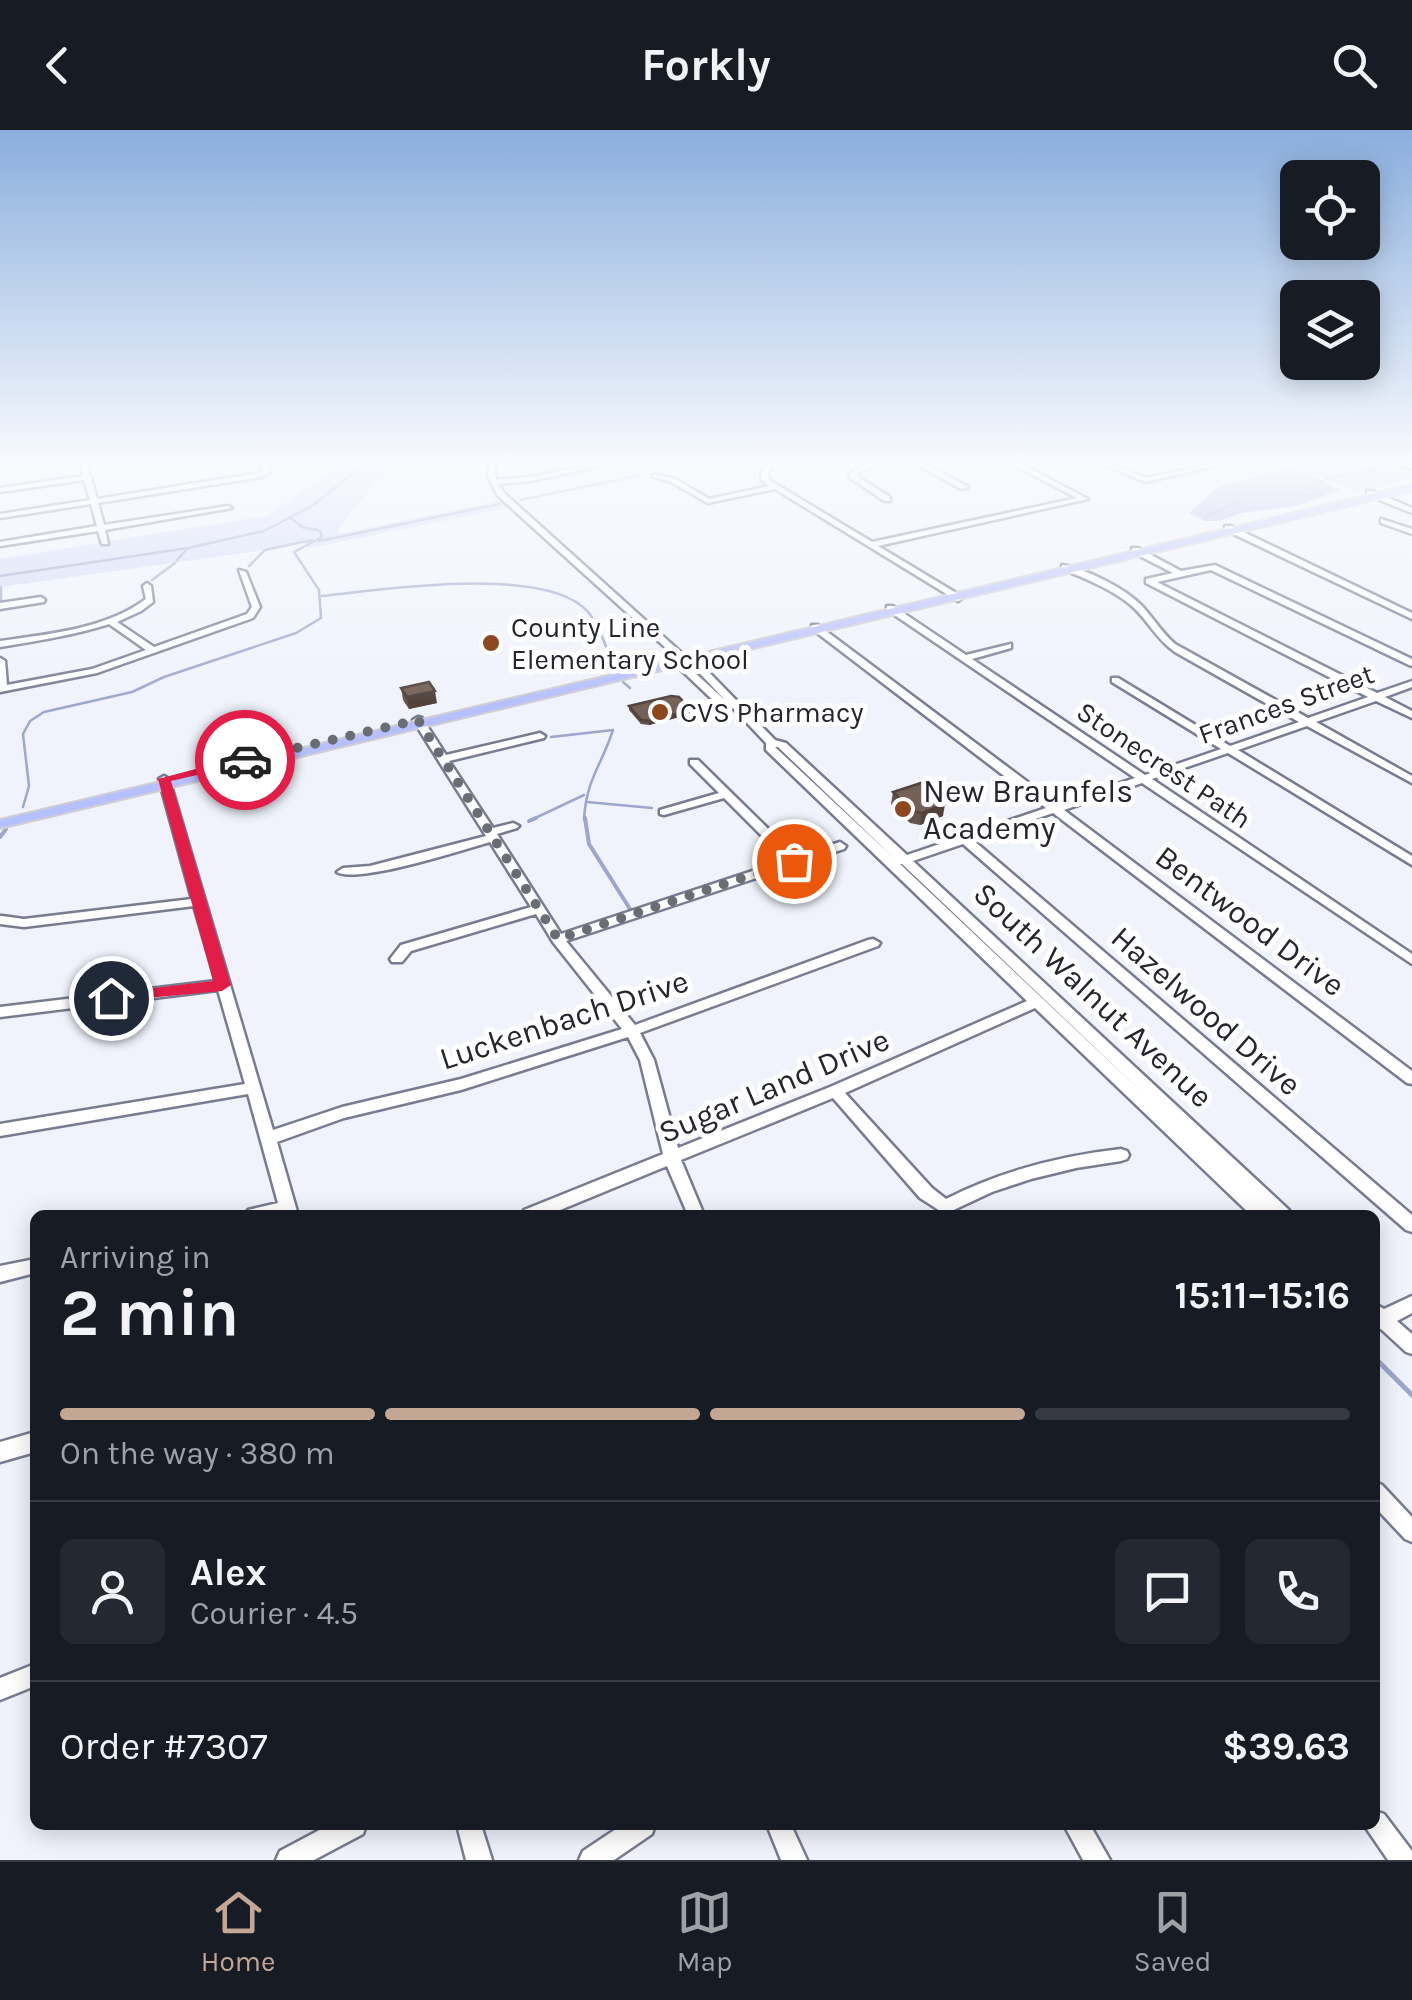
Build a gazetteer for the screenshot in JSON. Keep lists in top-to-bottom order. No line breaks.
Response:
{"streets":{"street":["Frances Street","Stonecrest Path","Bentwood Drive","South Walnut Avenue","Hazelwood Drive","Luckenbach Drive","Sugar Land Drive"]},"crossings":[["Frances Street","Stonecrest Path"],["Frances Street","Bentwood Drive"],["Frances Street","South Walnut Avenue"],["Frances Street","Hazelwood Drive"],["South Walnut Avenue","Sugar Land Drive"]],"places":["County Line Elementary School","CVS Pharmacy","New Braunfels Academy"],"page":{"header":"Forkly","heading":["2 min","Arriving in","15:11–15:16"],"panel":["Alex","Courier · 4.5","Order #7307","$39.63"],"bar":"On the way · 380 m","tabs":["Home","Map","Saved"]}}
